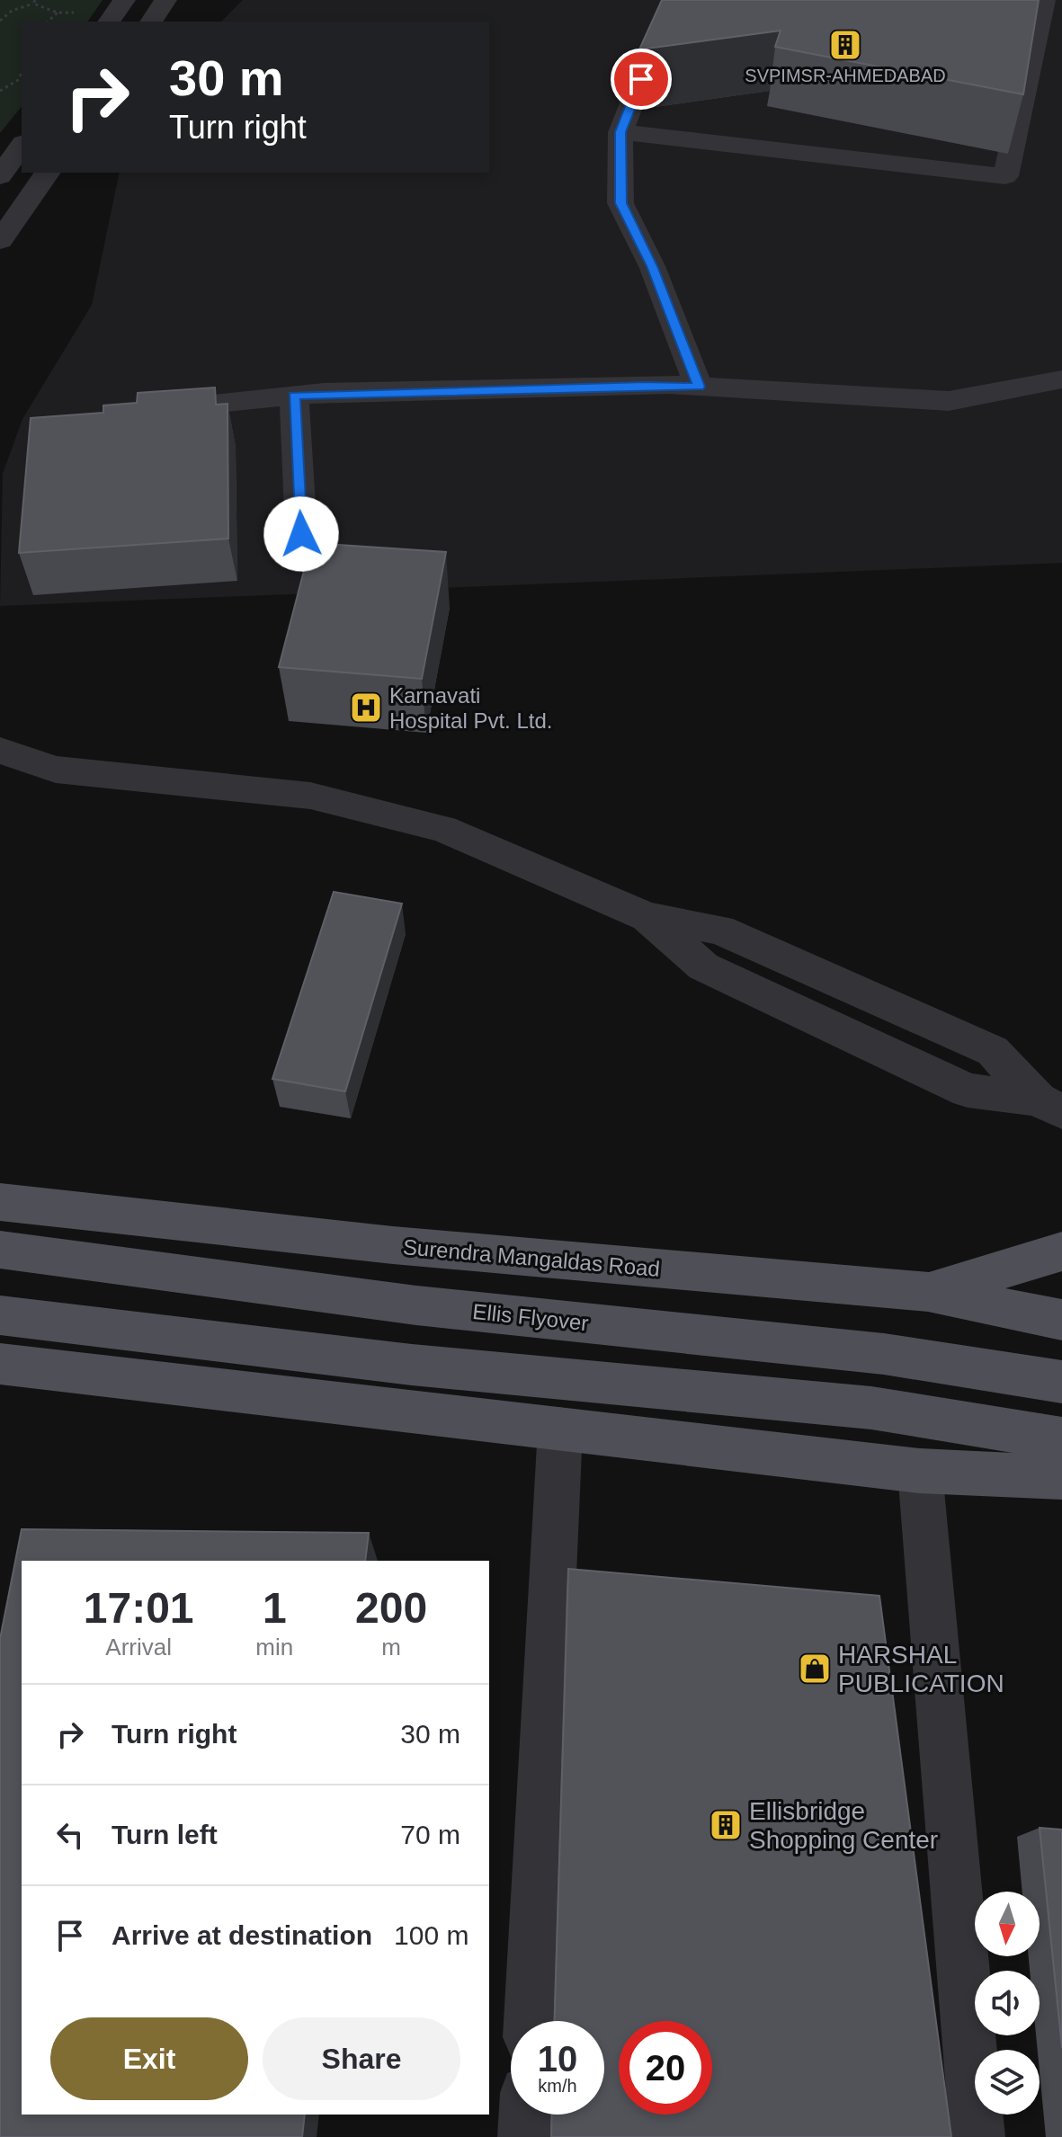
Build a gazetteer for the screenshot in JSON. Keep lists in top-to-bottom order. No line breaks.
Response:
{"streets":{"main road":["Surendra Mangaldas Road","Ellis Flyover"]},"places":{"building":["SVPIMSR-AHMEDABAD","Ellisbridge Shopping Center"],"hospital":["Karnavati Hospital Pvt. Ltd."],"shop":["HARSHAL PUBLICATION"]},"north":"bottom","page":{"turn":["30 m","Turn right"],"eta":["17:01","Arrival","1","min","200","m"],"list":[{"name":"Turn right","value":"30 m"},{"name":"Turn left","value":"70 m"},{"name":"Arrive at destination","value":"100 m"}],"buttons":["Exit","Share"],"speed":"10 km/h","limit":"20"}}
